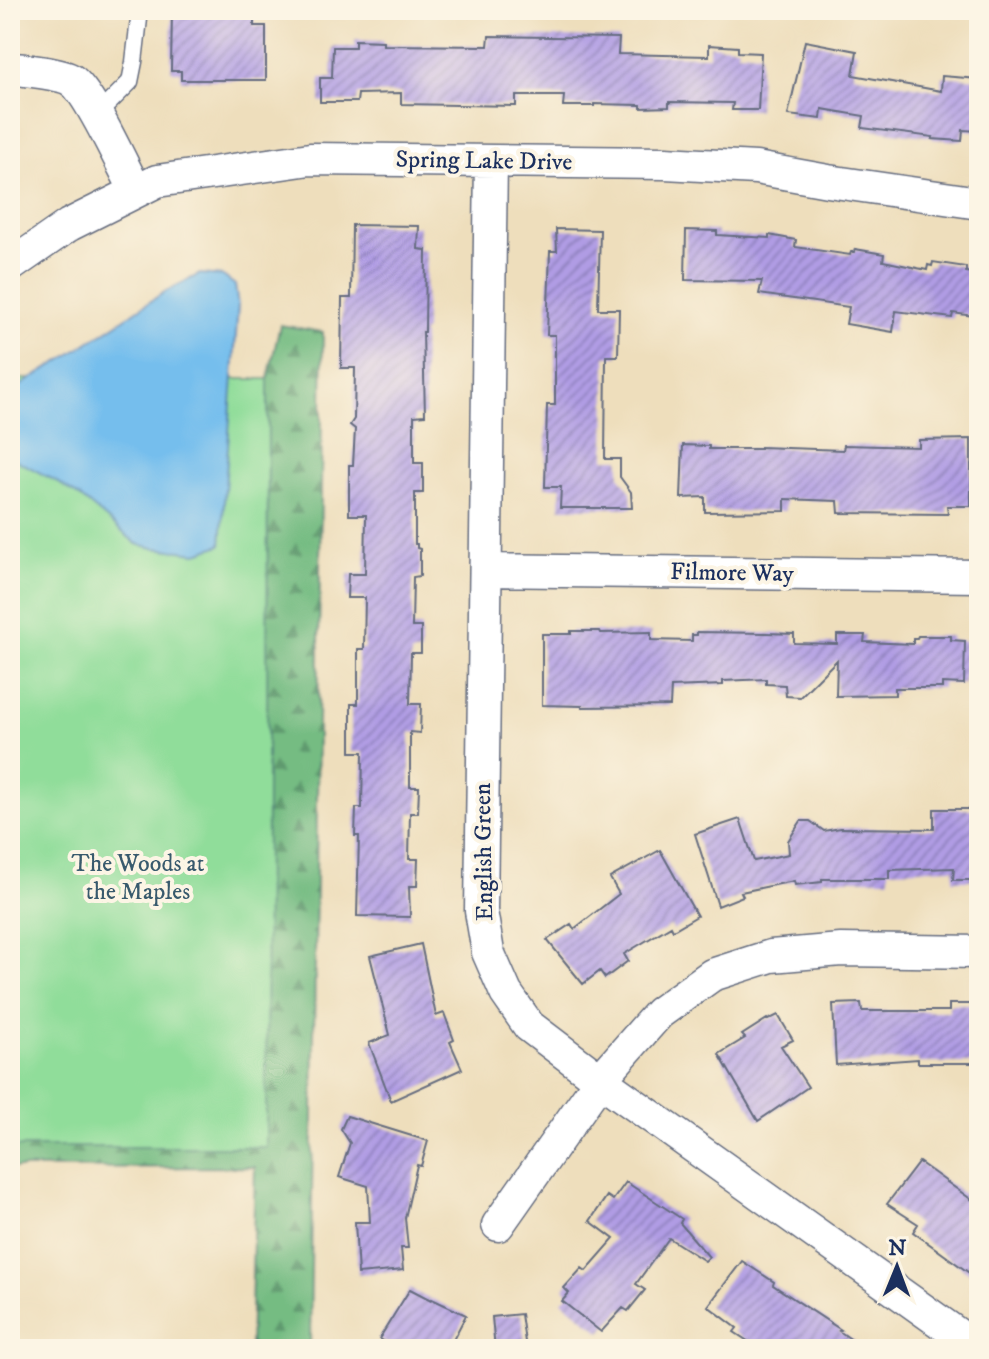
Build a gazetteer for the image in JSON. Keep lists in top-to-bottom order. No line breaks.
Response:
{"streets":{"street":["Spring Lake Drive","Filmore Way","English Green"]},"crossings":[["Spring Lake Drive","English Green"],["Filmore Way","English Green"]],"parks":["The Woods at the Maples"],"north":"top"}
